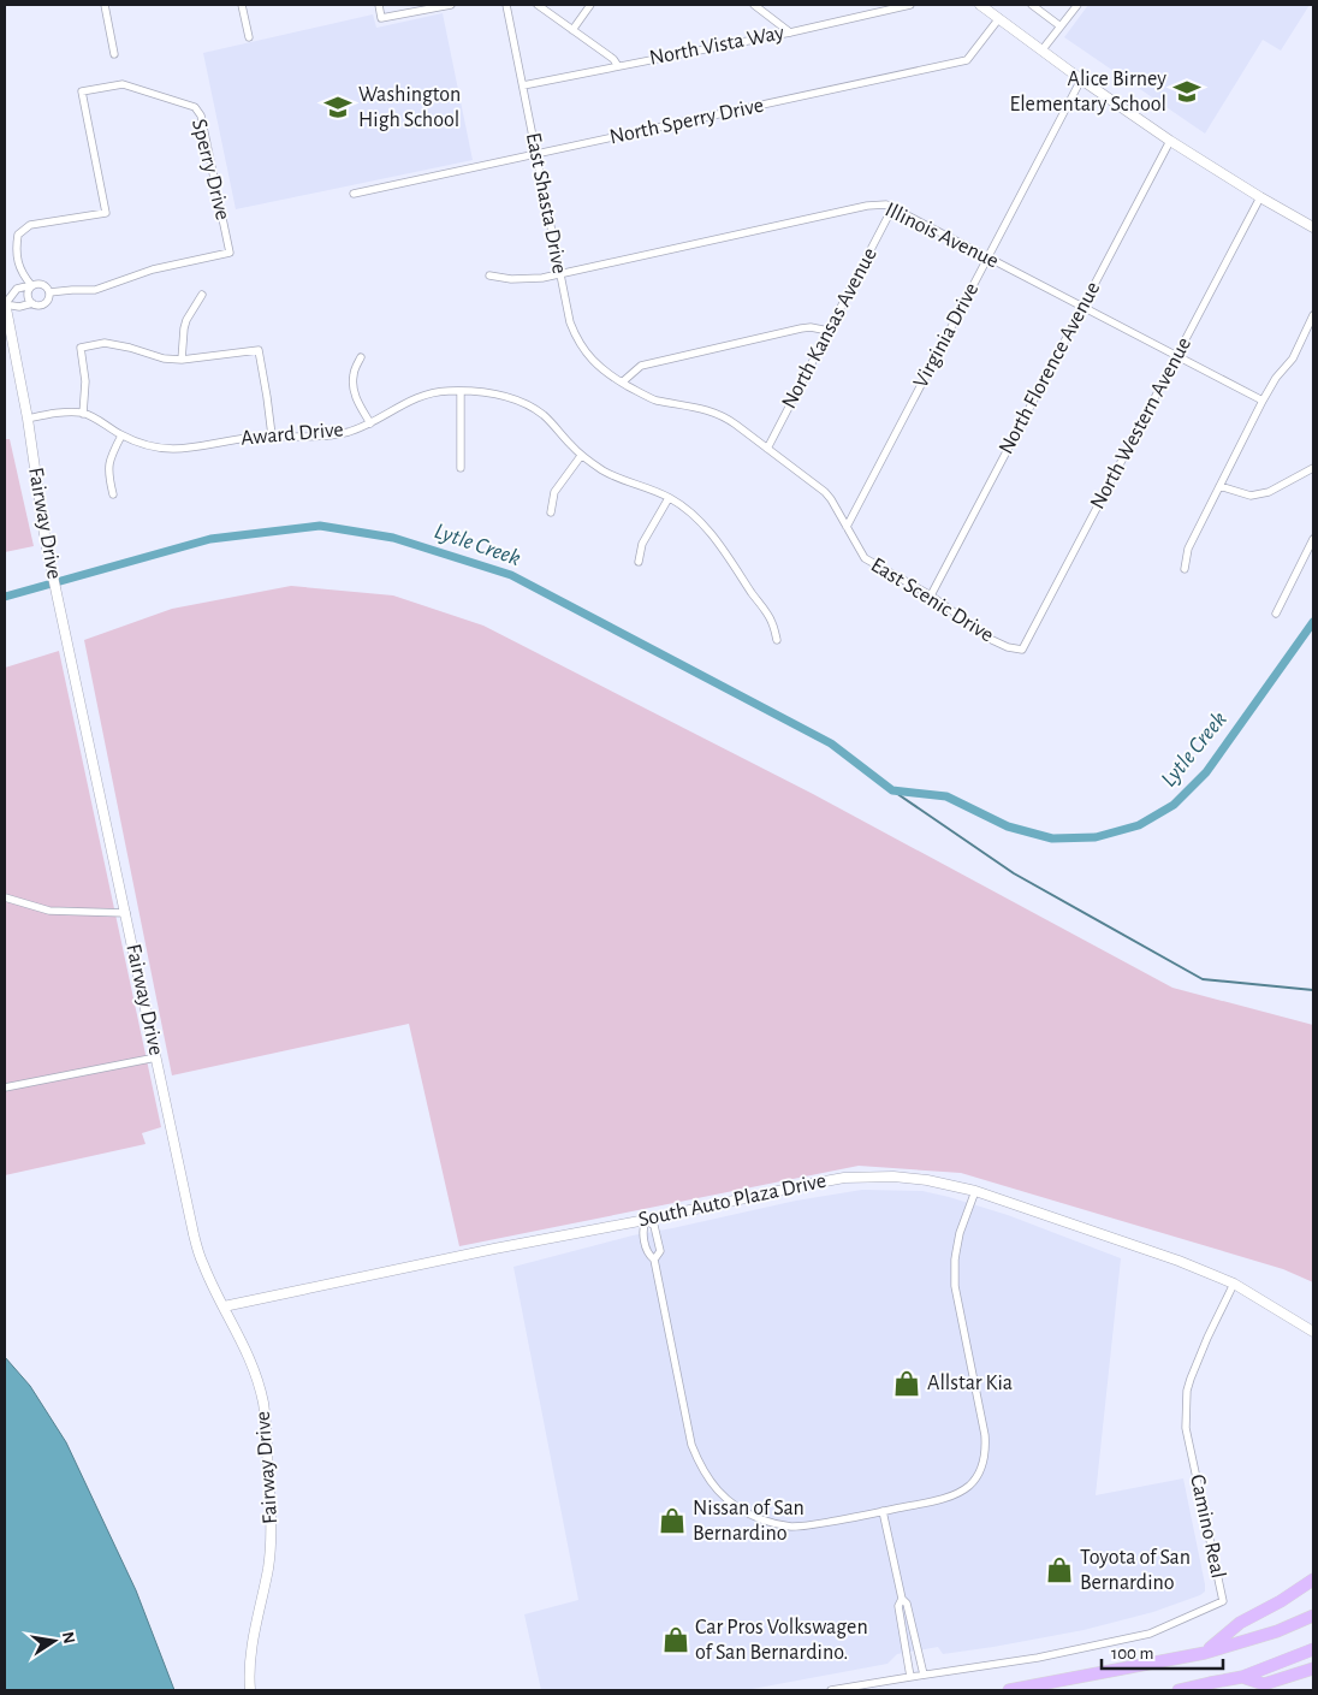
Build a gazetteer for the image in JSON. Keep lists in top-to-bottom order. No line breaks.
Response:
{"streets":{"street":["North Vista Way","North Sperry Drive","Sperry Drive","East Shasta Drive","Illinois Avenue","North Kansas Avenue","Virginia Drive","North Florence Avenue","North Western Avenue","Award Drive","Fairway Drive","East Scenic Drive","South Auto Plaza Drive","Camino Real"]},"crossings":[["North Vista Way","East Shasta Drive"],["North Sperry Drive","East Shasta Drive"],["East Shasta Drive","Illinois Avenue"],["East Shasta Drive","East Scenic Drive"],["Illinois Avenue","North Kansas Avenue"],["Illinois Avenue","Virginia Drive"],["Illinois Avenue","North Florence Avenue"],["Illinois Avenue","North Western Avenue"],["North Kansas Avenue","East Scenic Drive"],["Virginia Drive","East Scenic Drive"],["North Florence Avenue","East Scenic Drive"],["North Western Avenue","East Scenic Drive"],["Award Drive","Fairway Drive"],["Fairway Drive","South Auto Plaza Drive"],["South Auto Plaza Drive","Camino Real"]],"water":["Lytle Creek"],"places":{"school or university":["Alice Birney Elementary School","Washington High School"],"shop":["Allstar Kia","Nissan of San Bernardino","Toyota of San Bernardino","Car Pros Volkswagen of San Bernardino."]},"scale_bar":"100 m","north":"right"}
